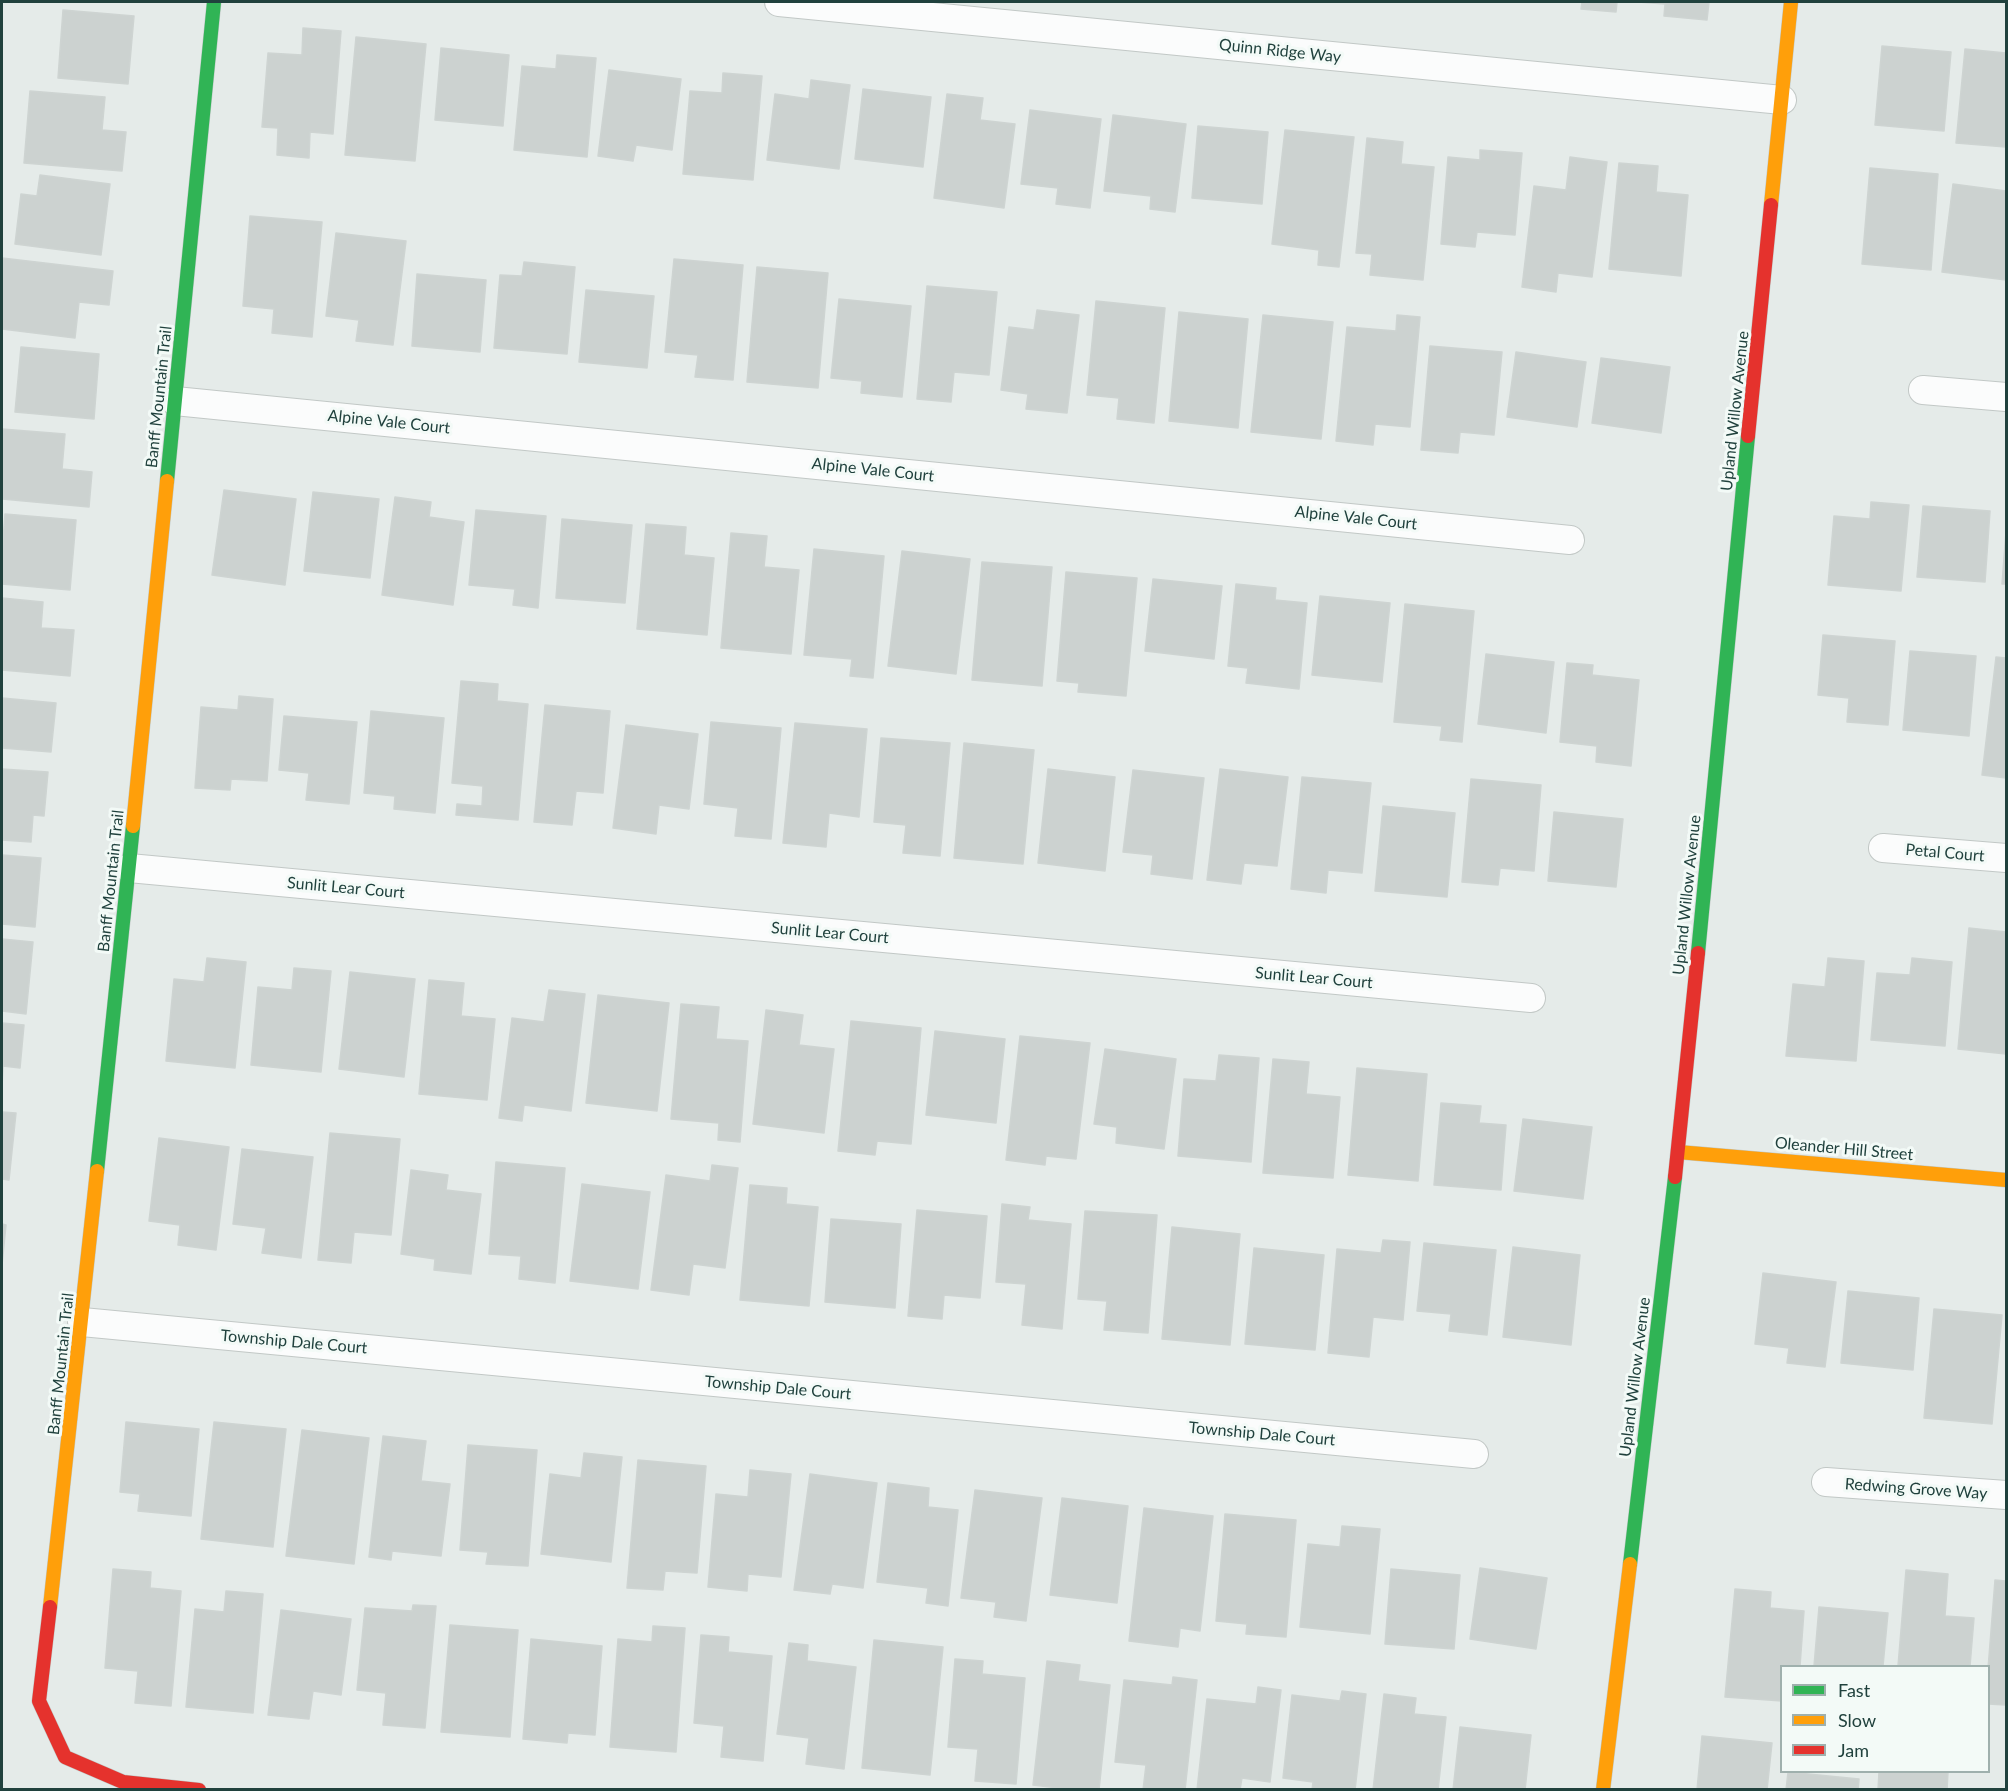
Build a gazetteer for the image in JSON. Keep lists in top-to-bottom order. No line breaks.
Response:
{"streets":{"street":["Quinn Ridge Way","Banff Mountain Trail","Upland Willow Avenue","Alpine Vale Court","Petal Court","Sunlit Lear Court","Oleander Hill Street","Township Dale Court","Redwing Grove Way"]},"crossings":[["Quinn Ridge Way","Upland Willow Avenue"],["Banff Mountain Trail","Alpine Vale Court"],["Banff Mountain Trail","Sunlit Lear Court"],["Banff Mountain Trail","Township Dale Court"],["Upland Willow Avenue","Oleander Hill Street"]],"legend":["Fast","Slow","Jam"]}
